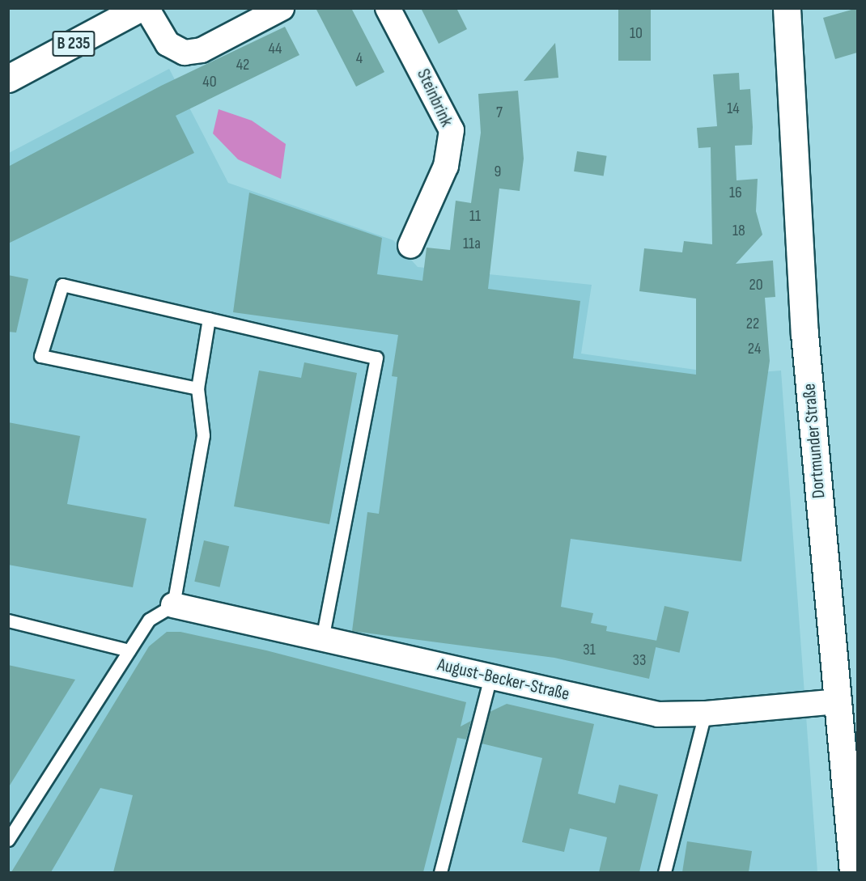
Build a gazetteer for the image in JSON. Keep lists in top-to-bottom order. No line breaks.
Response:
{"streets":{"main road":["B 235","Dortmunder Straße"],"street":["Steinbrink","August-Becker-Straße"]},"crossings":[["Dortmunder Straße","August-Becker-Straße"]],"house_numbers":["10","44","4","42","40","14","7","9","16","11","18","11a","20","22","24","31","33"]}
